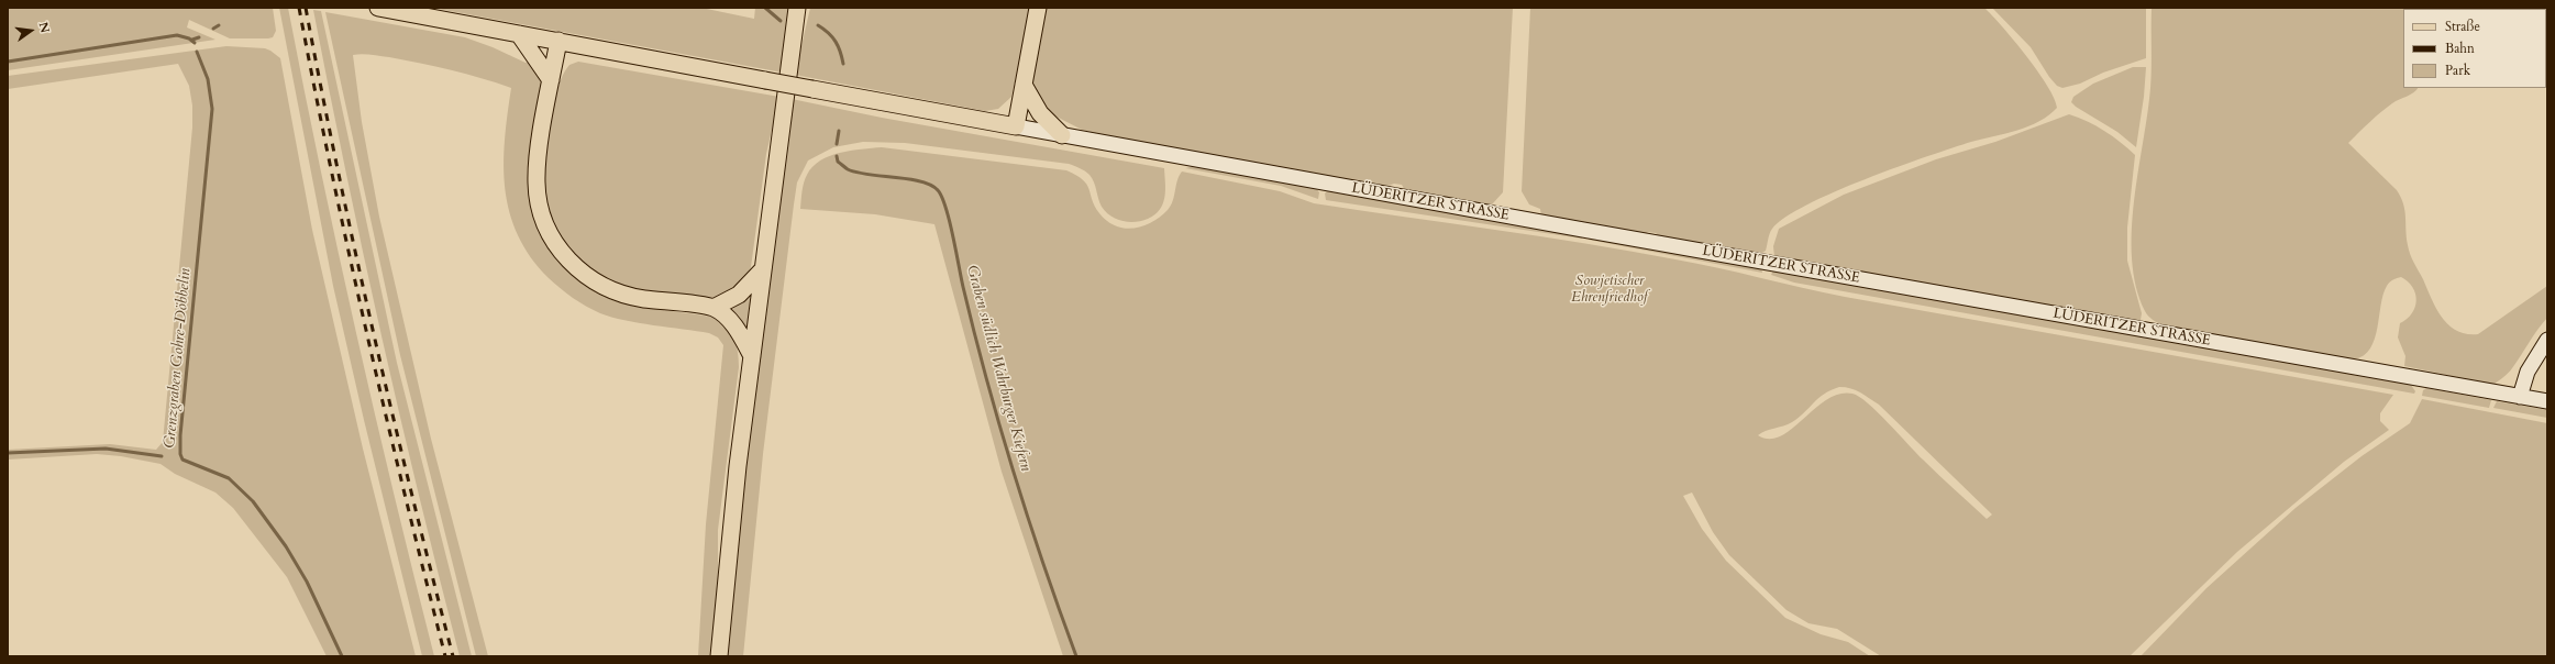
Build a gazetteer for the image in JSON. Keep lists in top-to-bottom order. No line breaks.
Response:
{"streets":{"main road":["LÜDERITZER STRASSE"]},"water":["Grenzgraben Gohre-Döbbelin","Graben südlich Wahrburger Kiefern"],"parks":["Sowjetischer Ehrenfriedhof"],"legend":["Straße","Bahn","Park"],"north":"right"}
